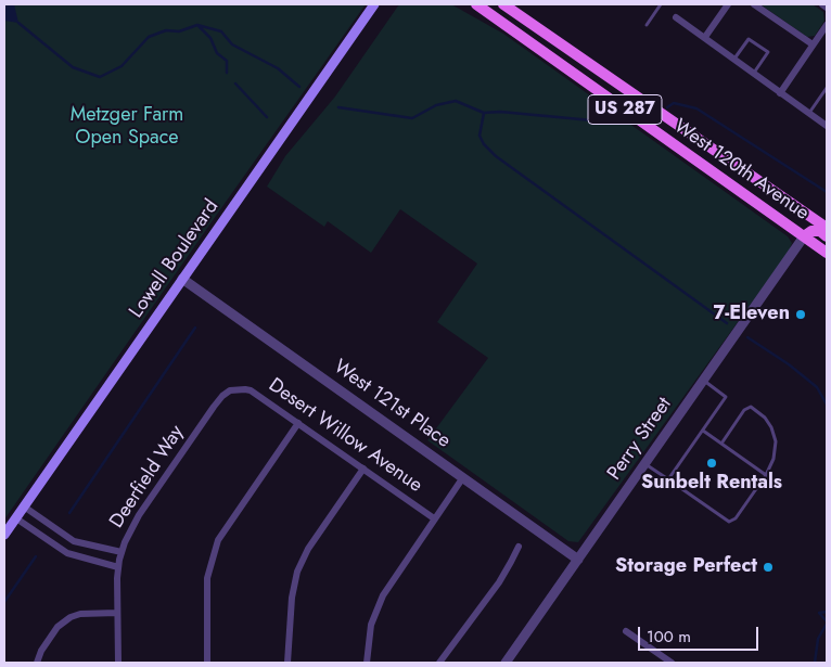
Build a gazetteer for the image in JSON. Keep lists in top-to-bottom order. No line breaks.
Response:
{"streets":{"main road":["US 287","West 120th Avenue","Lowell Boulevard"],"street":["West 121st Place","Desert Willow Avenue","Perry Street","Deerfield Way"]},"crossings":[["West 120th Avenue","Perry Street"],["Lowell Boulevard","West 121st Place"],["West 121st Place","Perry Street"],["Desert Willow Avenue","Deerfield Way"]],"parks":["Metzger Farm Open Space"],"places":["7-Eleven","Sunbelt Rentals","Storage Perfect"],"scale_bar":"100 m"}
